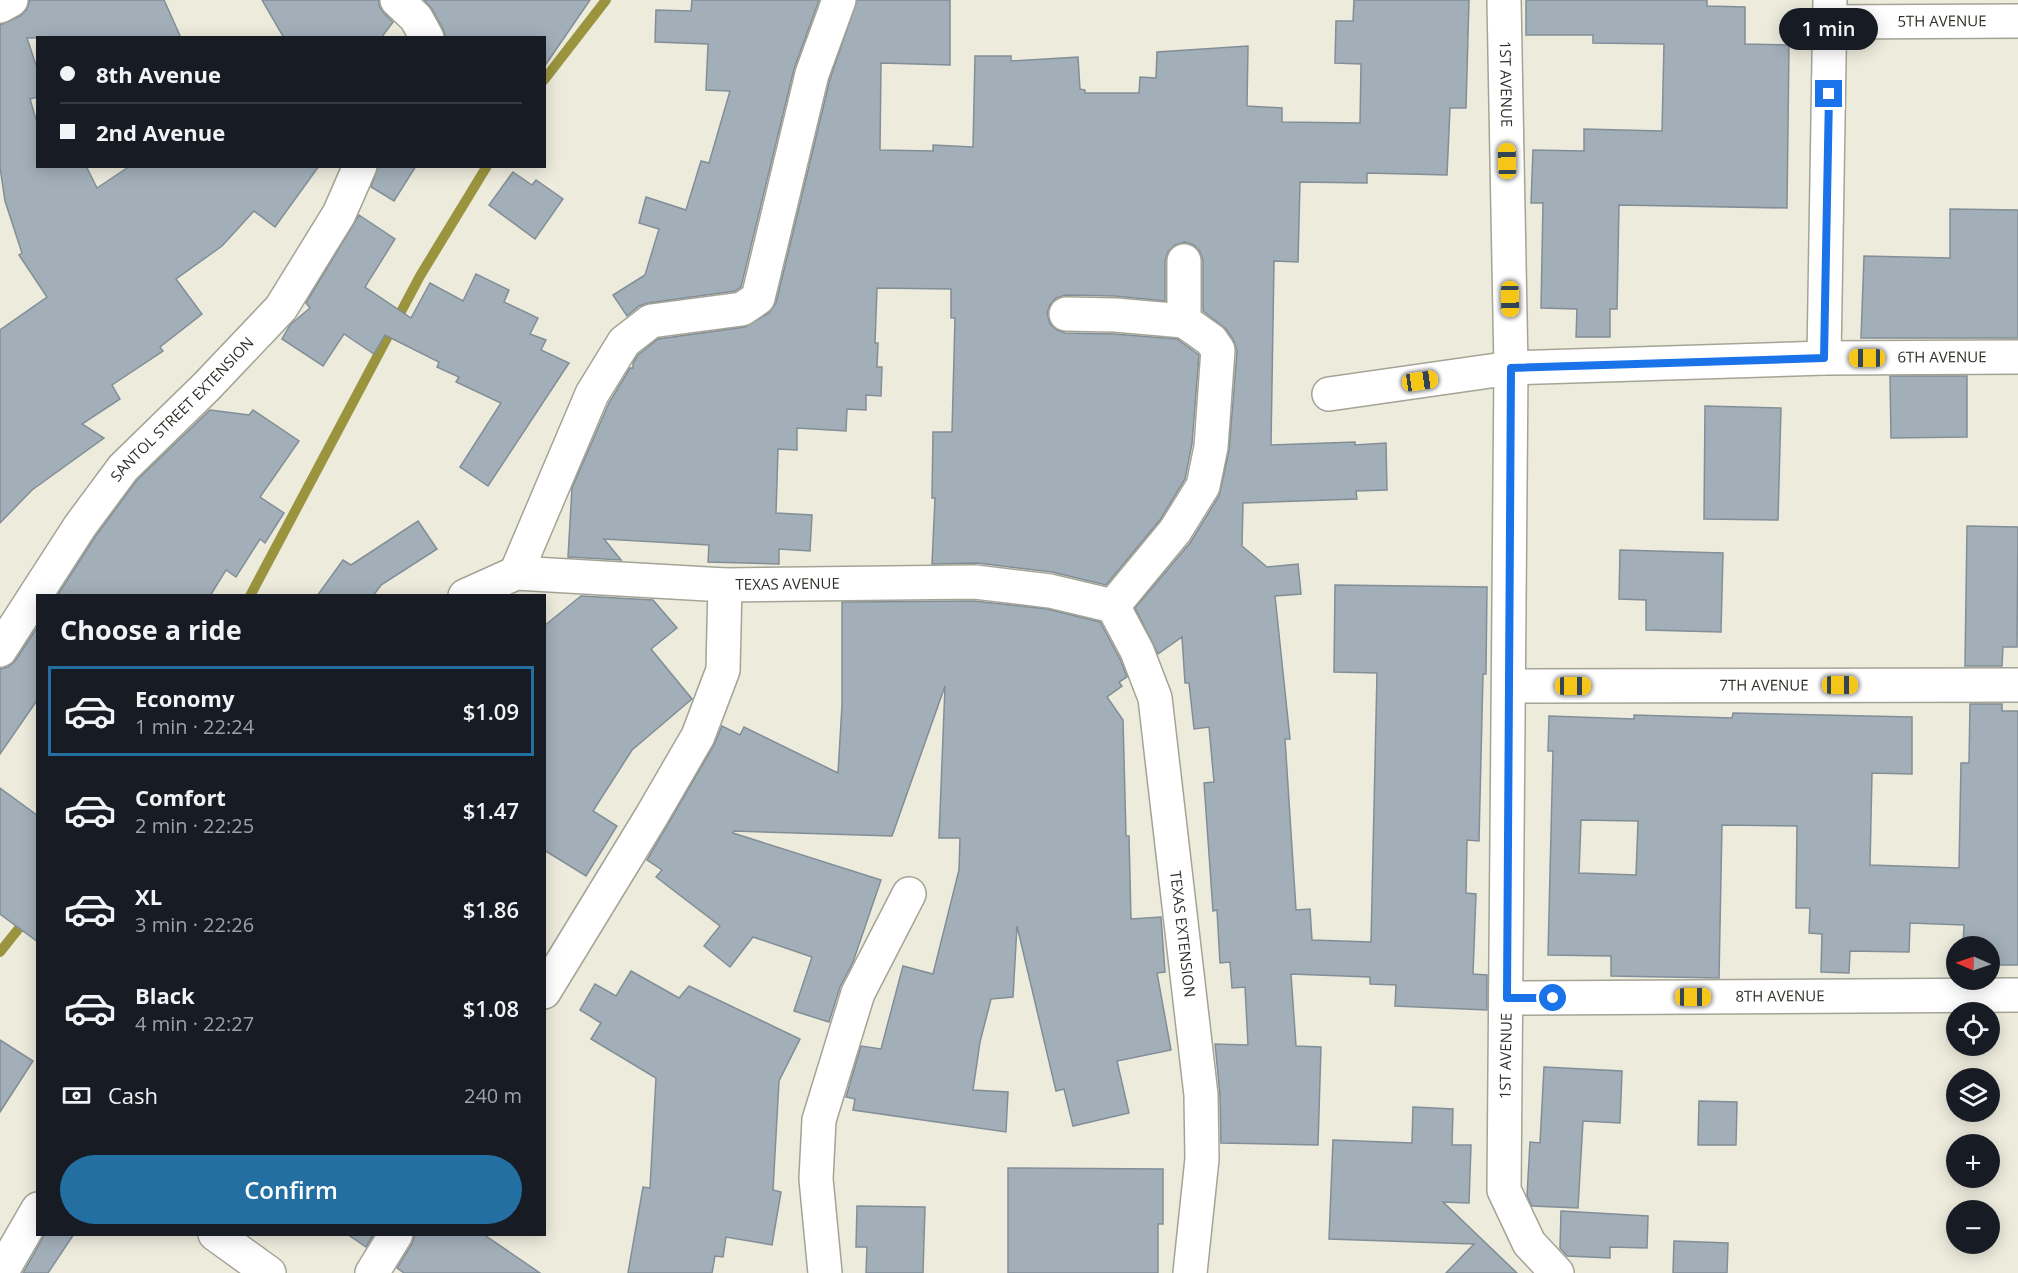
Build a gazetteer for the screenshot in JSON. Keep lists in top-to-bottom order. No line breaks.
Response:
{"streets":{"street":["5TH AVENUE","1ST AVENUE","6TH AVENUE","SANTOL STREET EXTENSION","TEXAS AVENUE","7TH AVENUE","TEXAS EXTENSION","8TH AVENUE"]},"crossings":[["1ST AVENUE","6TH AVENUE"],["1ST AVENUE","7TH AVENUE"],["1ST AVENUE","8TH AVENUE"],["TEXAS AVENUE","TEXAS EXTENSION"]],"north":"left","page":{"bubble":"1 min","banner":["8th Avenue","2nd Avenue"],"heading":"Choose a ride","list":[{"name":"Economy","note":"1 min · 22:24","value":"$1.09"},{"name":"Comfort","note":"2 min · 22:25","value":"$1.47"},{"name":"XL","note":"3 min · 22:26","value":"$1.86"},{"name":"Black","note":"4 min · 22:27","value":"$1.08"}],"map_buttons":["+","−"],"pay":["Cash","240 m"],"buttons":"Confirm"}}
